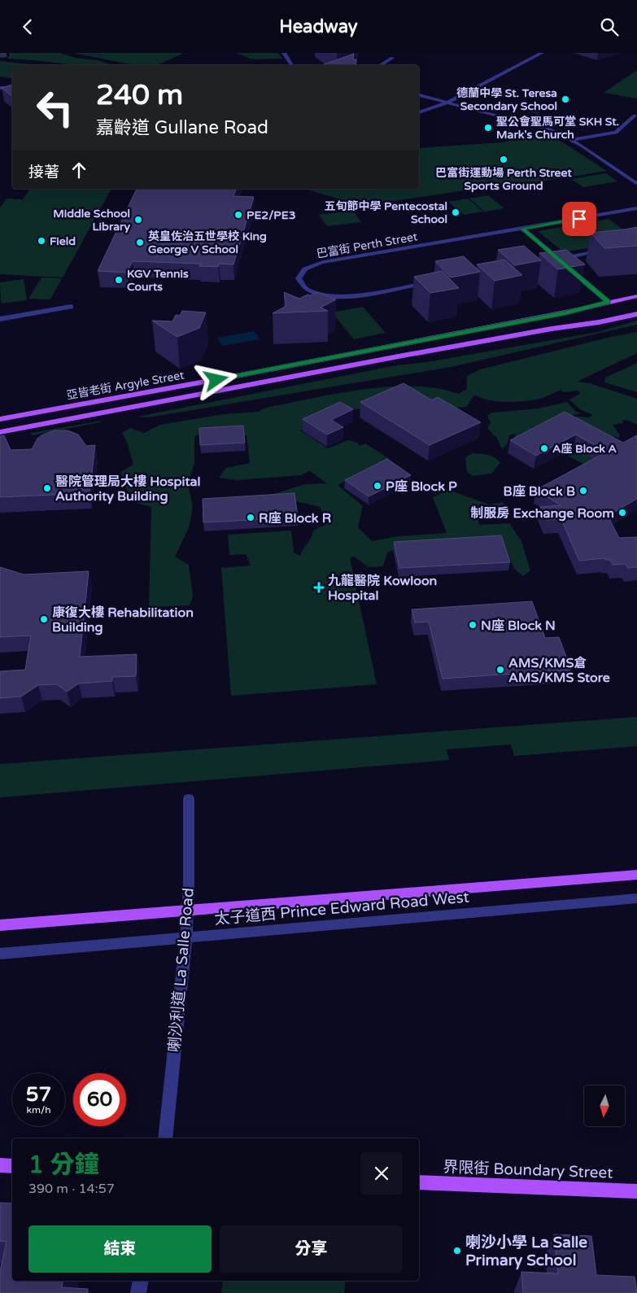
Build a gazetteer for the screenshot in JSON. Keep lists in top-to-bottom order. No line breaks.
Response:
{"streets":{"main road":["亞皆老街 Argyle Street","太子道西 Prince Edward Road West","界限街 Boundary Street"],"street":["巴富街 Perth Street","喇沙利道 La Salle Road"]},"crossings":[["太子道西 Prince Edward Road West","喇沙利道 La Salle Road"]],"places":{"other":["德蘭中學 St. Teresa Secondary School","聖公會聖馬可堂 SKH St. Mark's Church","巴富街運動場 Perth Street Sports Ground","五旬節中學 Pentecostal School","PE2/PE3","Middle School Library","Field","英皇佐治五世學校 King George V School","KGV Tennis Courts","A座 Block A","P座 Block P","醫院管理局大樓 Hospital Authority Building","B座 Block B","制服房 Exchange Room","R座 Block R","康復大樓 Rehabilitation Building","N座 Block N","AMS/KMS倉 AMS/KMS Store","喇沙小學 La Salle Primary School"],"health":["九龍醫院 Kowloon Hospital"]},"north":"bottom","page":{"header":"Headway","turn":["240 m","嘉齡道 Gullane Road"],"then":"接著","speed":"57 km/h","limit":"60","heading":["1 分鐘","390 m · 14:57"],"buttons":["結束","分享"]}}
